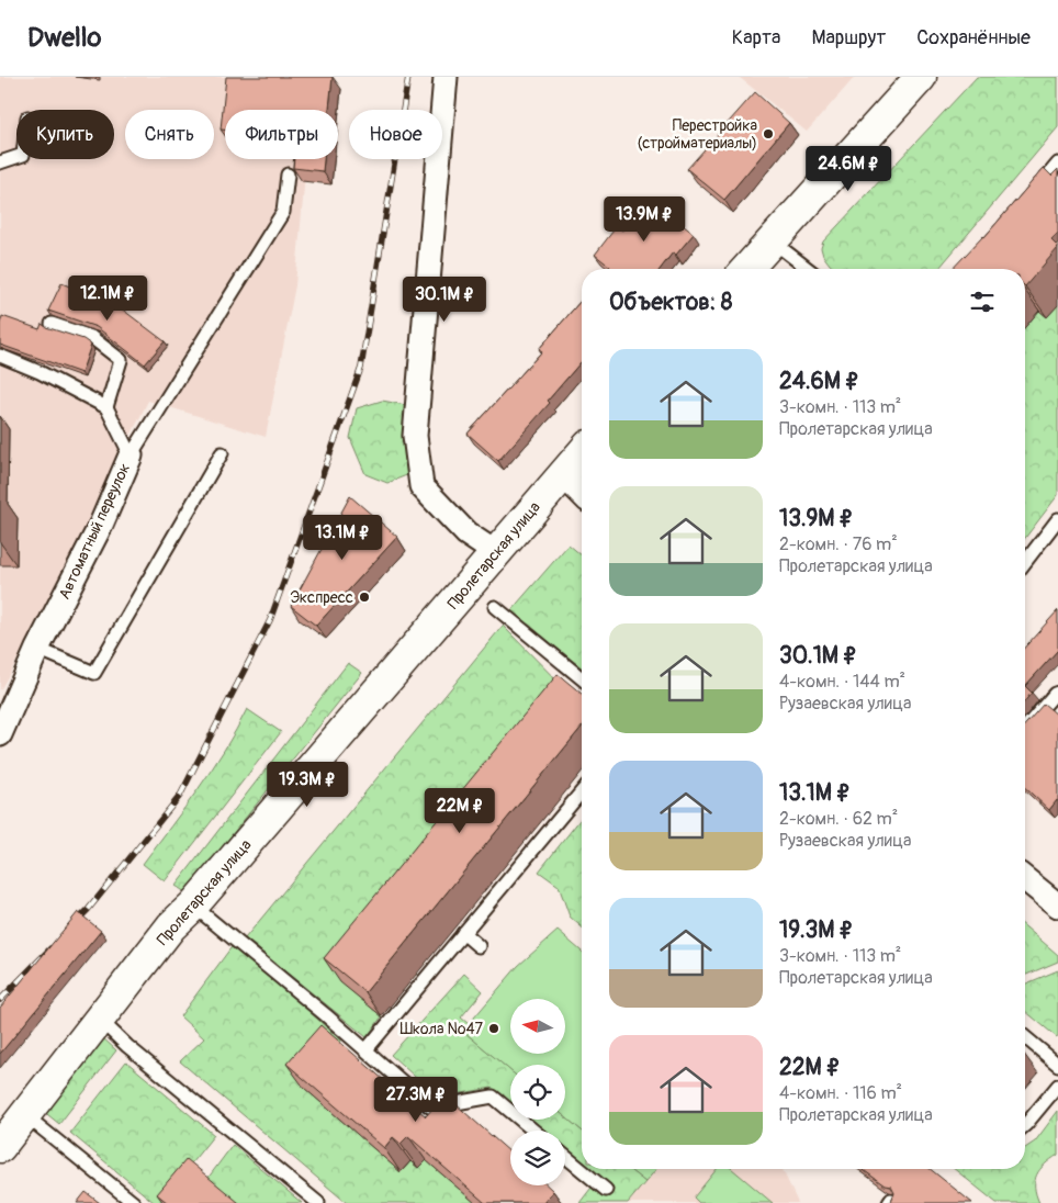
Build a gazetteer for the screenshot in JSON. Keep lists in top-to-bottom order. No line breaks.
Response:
{"streets":{"main road":["Пролетарская улица"],"street":["Автоматный переулок"]},"places":["Перестройка (стройматериалы)","Экспресс","Школа №47"],"north":"left","page":{"header":"Dwello","nav":["Карта","Маршрут","Сохранённые"],"chip":["Купить","Снять","Фильтры","Новое"],"price":["24.6M ₽","13.9M ₽","12.1M ₽","30.1M ₽","13.1M ₽","19.3M ₽","22M ₽","27.3M ₽"],"heading":"Объектов: 8","list":[{"name":"24.6M ₽","note":"3-комн. · 113 m² · Пролетарская улица"},{"name":"13.9M ₽","note":"2-комн. · 76 m² · Пролетарская улица"},{"name":"30.1M ₽","note":"4-комн. · 144 m² · Рузаевская улица"},{"name":"13.1M ₽","note":"2-комн. · 62 m² · Рузаевская улица"},{"name":"19.3M ₽","note":"3-комн. · 113 m² · Пролетарская улица"},{"name":"22M ₽","note":"4-комн. · 116 m² · Пролетарская улица"}]}}
